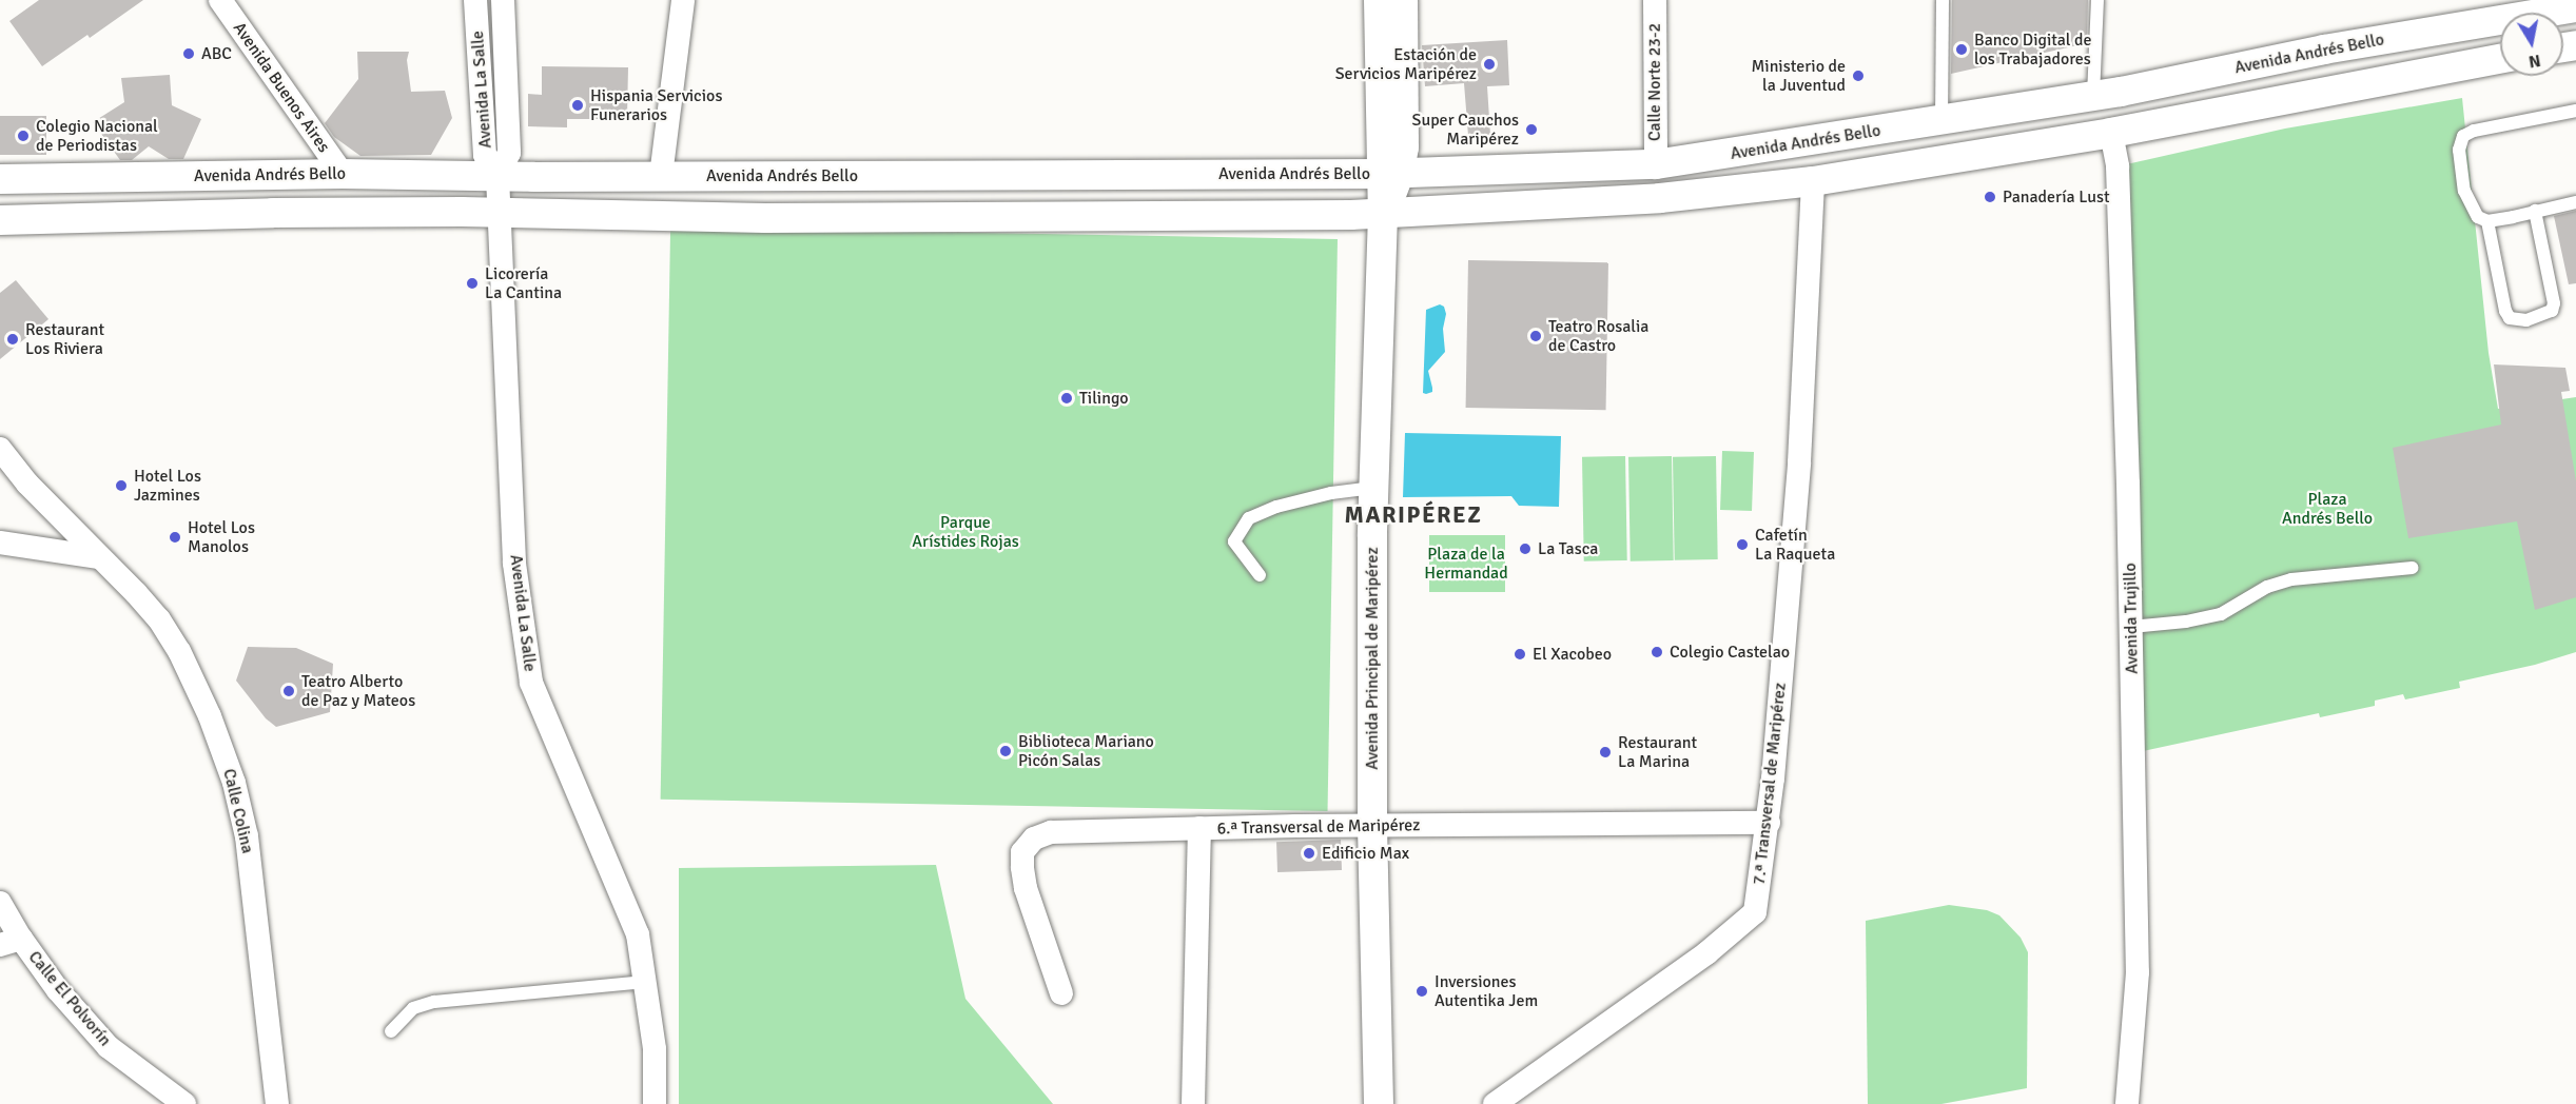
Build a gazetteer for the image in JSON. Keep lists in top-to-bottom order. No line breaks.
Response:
{"streets":{"street":["Avenida Andrés Bello","Calle Norte 23-2","Avenida Buenos Aires","Avenida La Salle","Avenida Trujillo","Avenida Principal de Maripérez","7.ª Transversal de Maripérez","Calle Colina","6.ª Transversal de Maripérez","Calle El Polvorín"]},"crossings":[["Avenida Andrés Bello","Calle Norte 23-2"],["Avenida Andrés Bello","Avenida Buenos Aires"],["Avenida Andrés Bello","Avenida La Salle"],["Avenida Andrés Bello","Avenida Trujillo"],["Avenida Andrés Bello","Avenida Principal de Maripérez"],["Avenida Andrés Bello","7.ª Transversal de Maripérez"],["Avenida Principal de Maripérez","6.ª Transversal de Maripérez"],["7.ª Transversal de Maripérez","6.ª Transversal de Maripérez"]],"districts":["MARIPÉREZ"],"parks":["Plaza Andrés Bello","Parque Arístides Rojas","Plaza de la Hermandad"],"places":["Banco Digital de los Trabajadores","ABC","Estación de Servicios Maripérez","Ministerio de la Juventud","Hispania Servicios Funerarios","Super Cauchos Maripérez","Colegio Nacional de Periodistas","Panadería Lust","Licorería La Cantina","Teatro Rosalia de Castro","Restaurant Los Riviera","Tilingo","Hotel Los Jazmines","Hotel Los Manolos","Cafetín La Raqueta","La Tasca","Colegio Castelao","El Xacobeo","Teatro Alberto de Paz y Mateos","Biblioteca Mariano Picón Salas","Restaurant La Marina","Edificio Max","Inversiones Autentika Jem"],"north":"bottom"}
